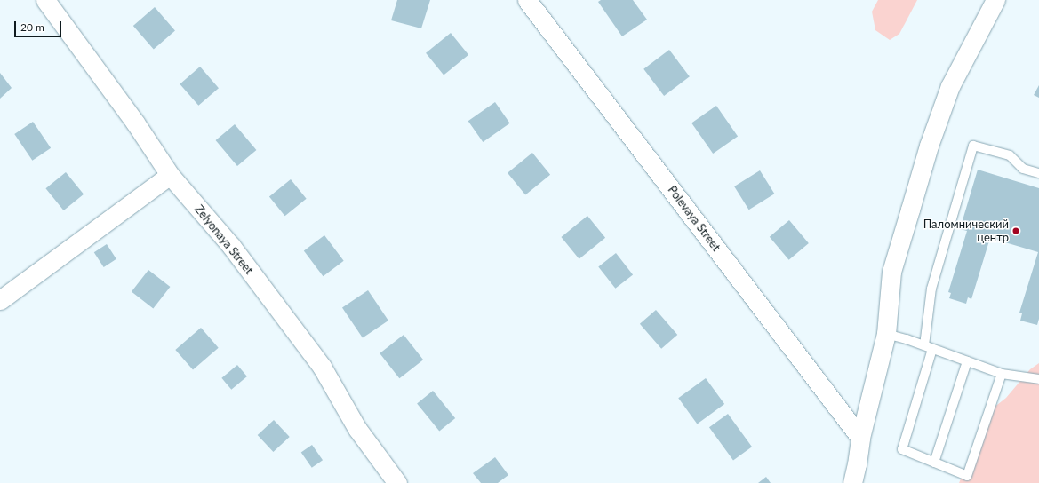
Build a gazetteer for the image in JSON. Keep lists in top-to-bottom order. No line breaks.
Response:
{"streets":{"street":["Polevaya Street","Zelyonaya Street"]},"places":["Паломнический центр"],"scale_bar":"20 m"}
